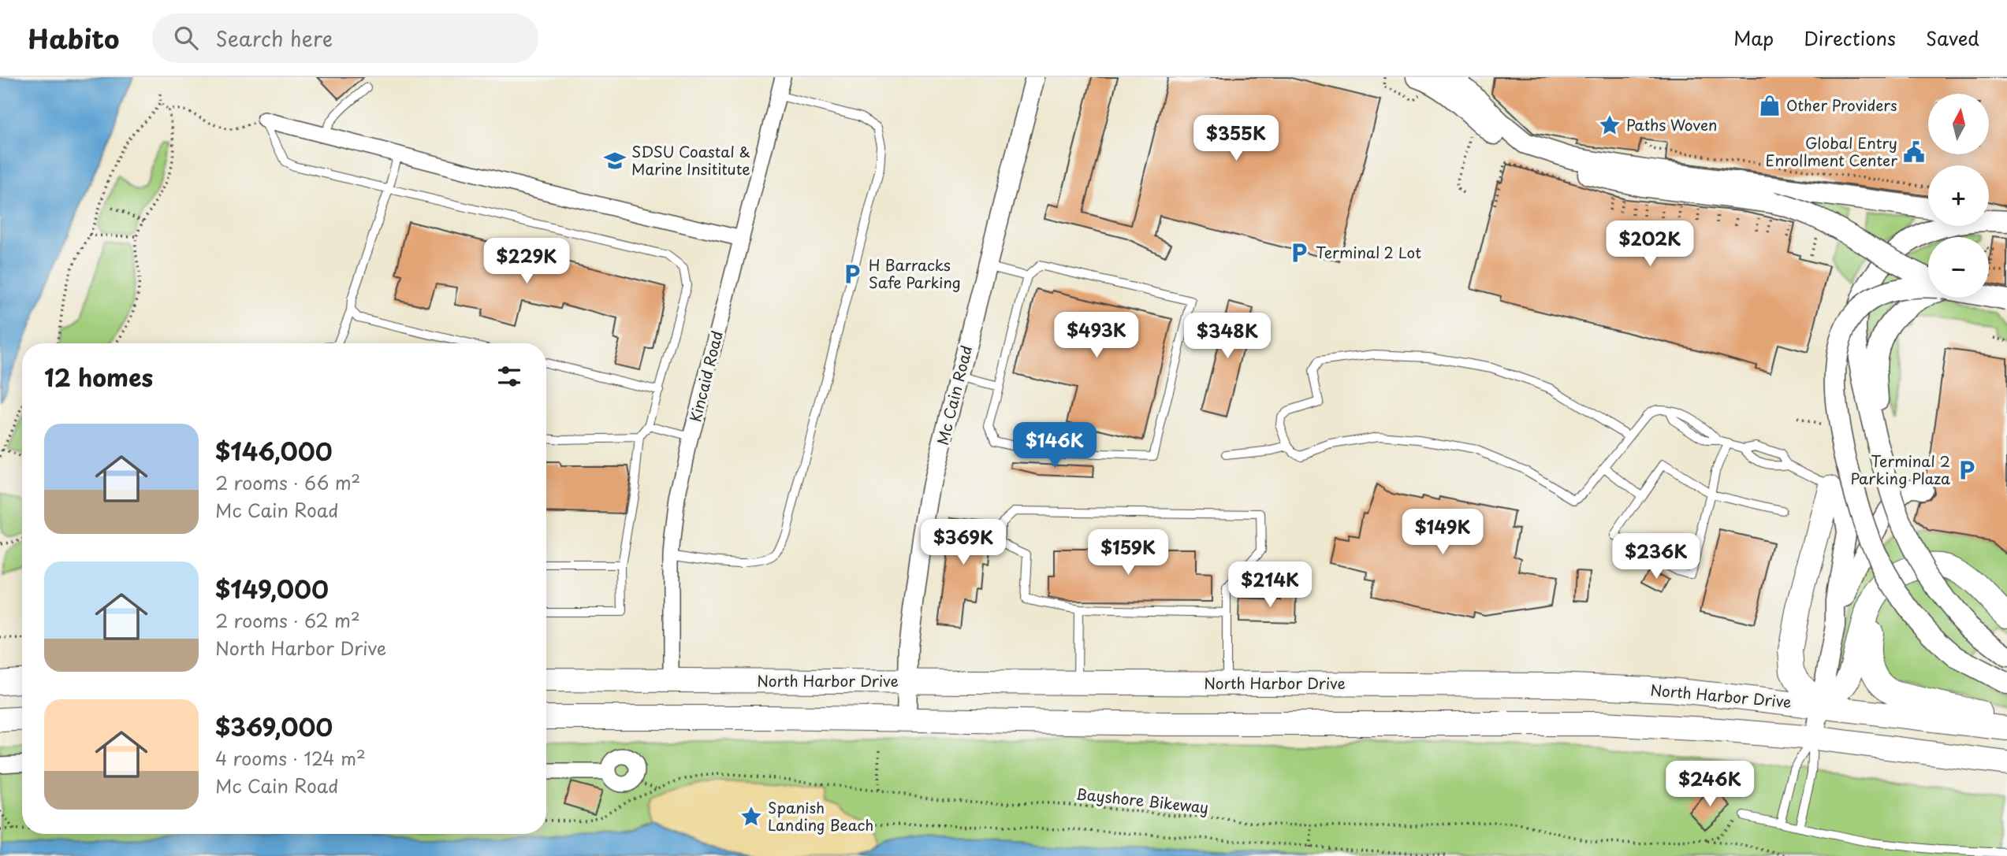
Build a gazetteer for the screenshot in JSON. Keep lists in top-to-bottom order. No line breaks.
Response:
{"streets":{"main road":["North Harbor Drive"],"street":["Kincaid Road","Mc Cain Road"],"path":["Bayshore Bikeway"]},"crossings":[["Kincaid Road","North Harbor Drive"],["Mc Cain Road","North Harbor Drive"]],"places":{"shop":["Other Providers"],"place":["Paths Woven","Spanish Landing Beach"],"public building":["Global Entry Enrollment Center"],"school or university":["SDSU Coastal & Marine Insititute"],"parking":["Terminal 2 Lot","H Barracks Safe Parking","Terminal 2 Parking Plaza"]},"north":"top","page":{"header":"Habito","search":"Search here","nav":["Map","Directions","Saved"],"map_buttons":["+","−"],"price":["$355K","$202K","$229K","$493K","$348K","$146K","$149K","$369K","$159K","$236K","$214K","$246K"],"heading":"12 homes","list":[{"name":"$146,000","note":"2 rooms · 66 m² · Mc Cain Road"},{"name":"$149,000","note":"2 rooms · 62 m² · North Harbor Drive"},{"name":"$369,000","note":"4 rooms · 124 m² · Mc Cain Road"}]}}
